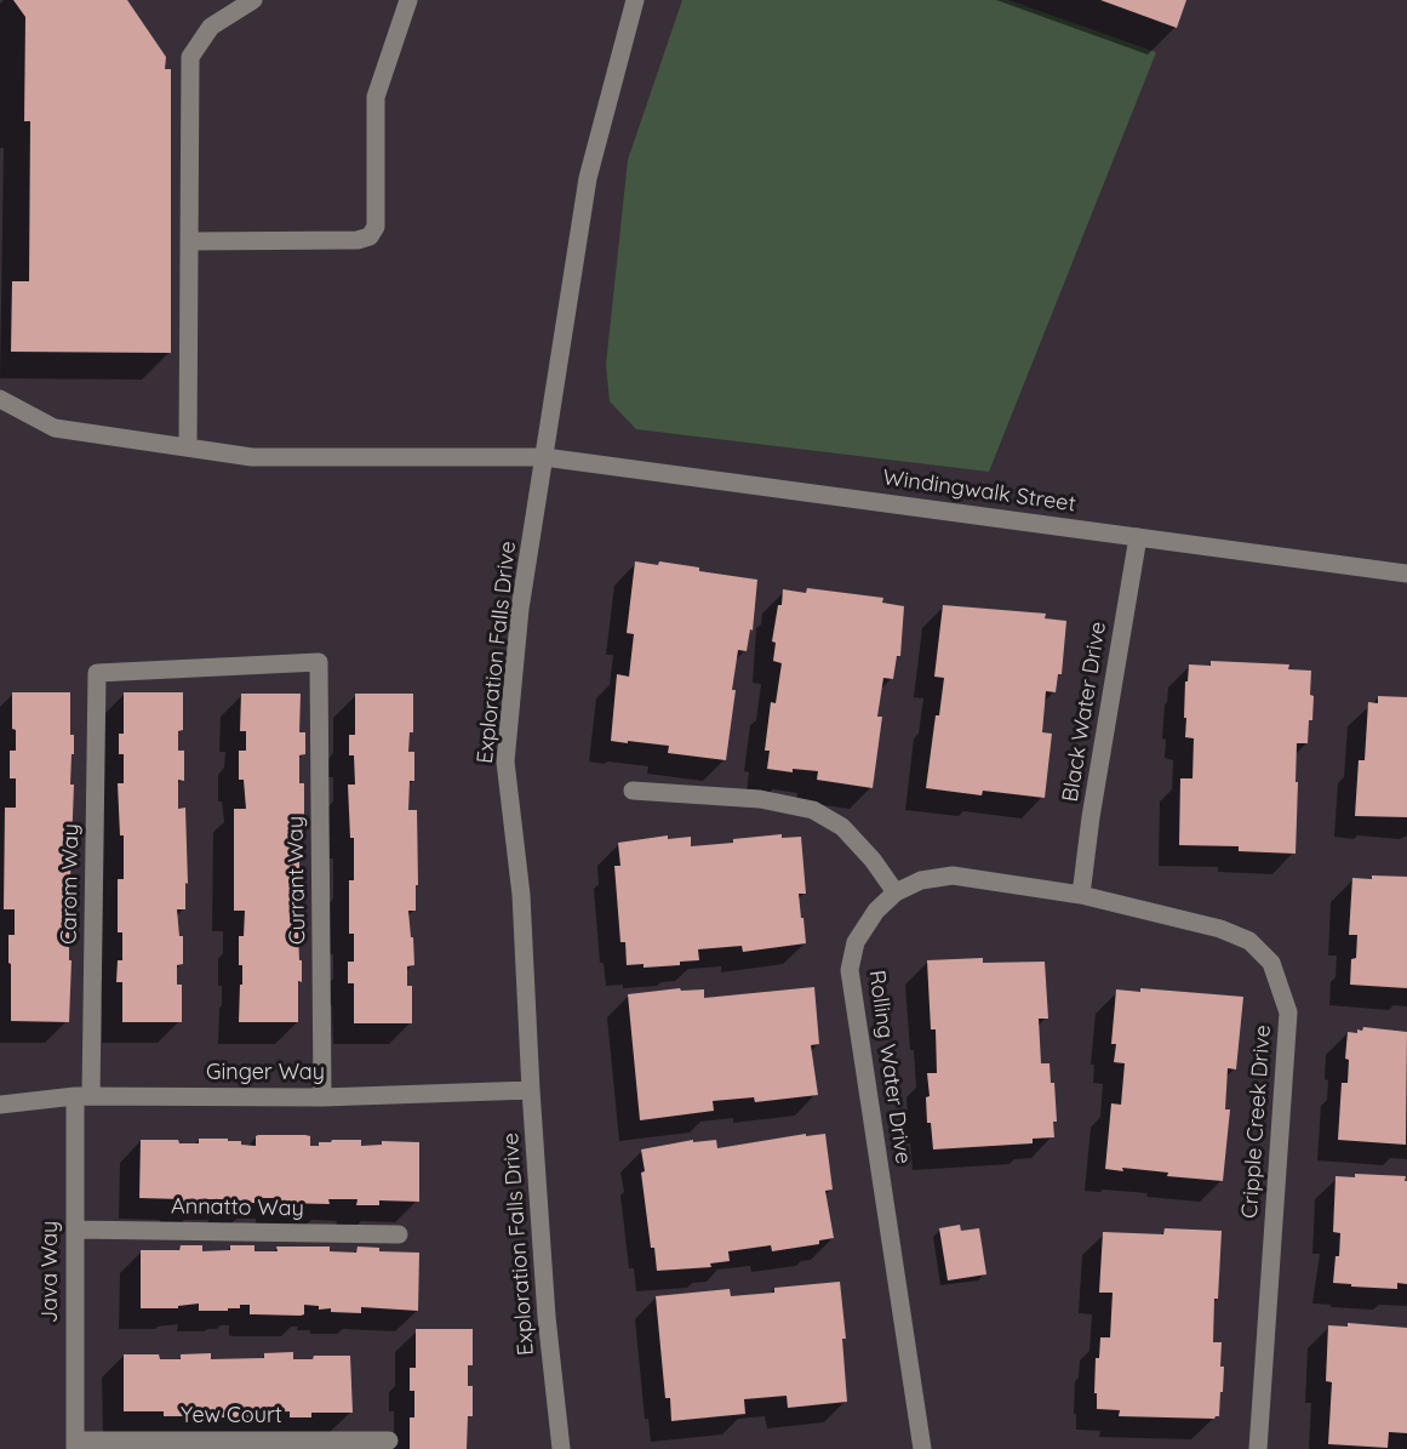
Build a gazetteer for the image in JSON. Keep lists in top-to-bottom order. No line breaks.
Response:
{"streets":{"street":["Windingwalk Street","Exploration Falls Drive","Black Water Drive","Currant Way","Carom Way","Rolling Water Drive","Ginger Way","Cripple Creek Drive","Annatto Way","Java Way","Yew Court"]},"crossings":[["Windingwalk Street","Exploration Falls Drive"],["Windingwalk Street","Black Water Drive"],["Exploration Falls Drive","Ginger Way"],["Black Water Drive","Rolling Water Drive"],["Black Water Drive","Cripple Creek Drive"],["Currant Way","Carom Way"],["Currant Way","Ginger Way"],["Carom Way","Ginger Way"],["Carom Way","Java Way"],["Rolling Water Drive","Cripple Creek Drive"],["Ginger Way","Java Way"],["Annatto Way","Java Way"],["Java Way","Yew Court"]]}
